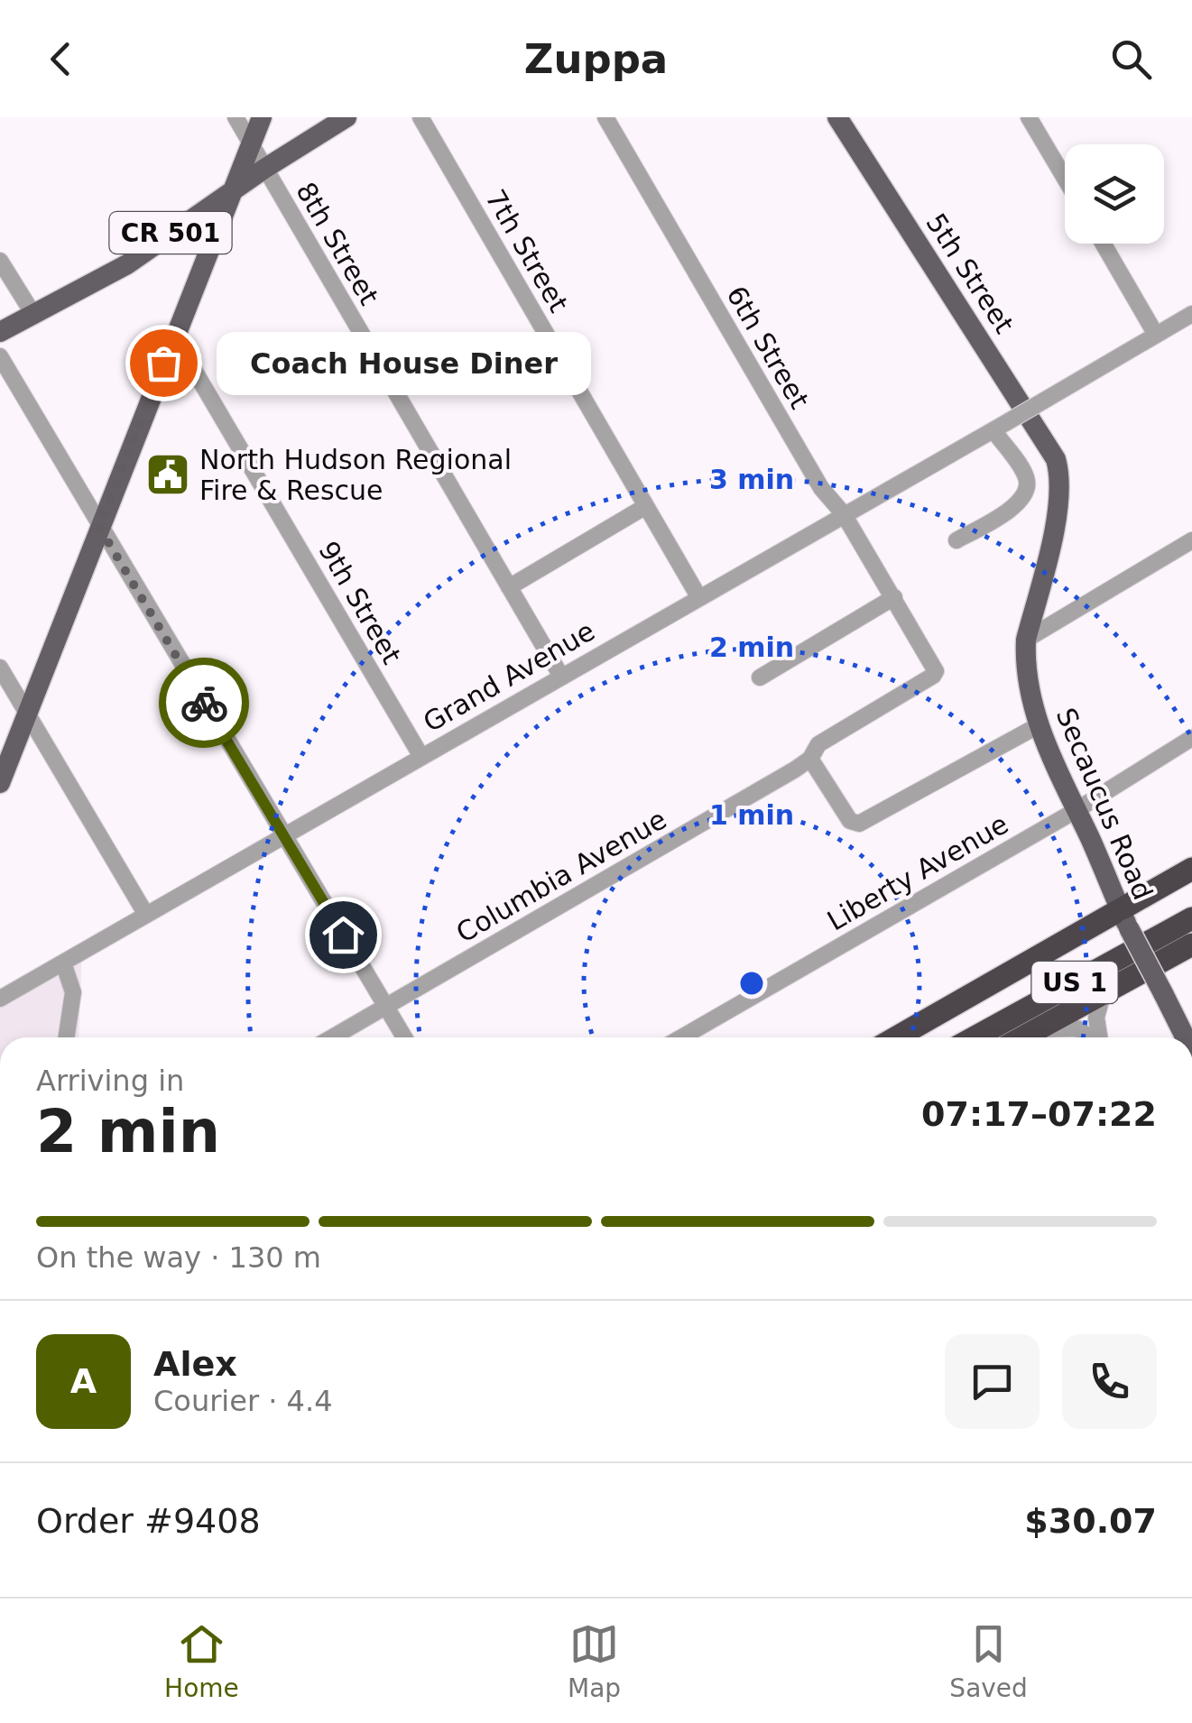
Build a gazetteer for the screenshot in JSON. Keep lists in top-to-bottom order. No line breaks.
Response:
{"streets":{"highway":["US 1"],"main road":["CR 501","5th Street","Secaucus Road"],"street":["8th Street","7th Street","6th Street","9th Street","Grand Avenue","Liberty Avenue","Columbia Avenue"]},"crossings":[["CR 501","8th Street"],["8th Street","Grand Avenue"],["7th Street","Grand Avenue"],["5th Street","Secaucus Road"],["6th Street","Grand Avenue"],["6th Street","Columbia Avenue"],["9th Street","Grand Avenue"],["Secaucus Road","Liberty Avenue"]],"places":{"other":["Coach House Diner"],"public building":["North Hudson Regional Fire & Rescue"]},"page":{"header":"Zuppa","bubble":"Coach House Diner","heading":["2 min","Arriving in","07:17–07:22"],"panel":["Alex","Courier · 4.4","Order #9408","$30.07"],"bar":"On the way · 130 m","round":"A","tabs":["Home","Map","Saved"]},"rings":["3 min","2 min","1 min"]}
